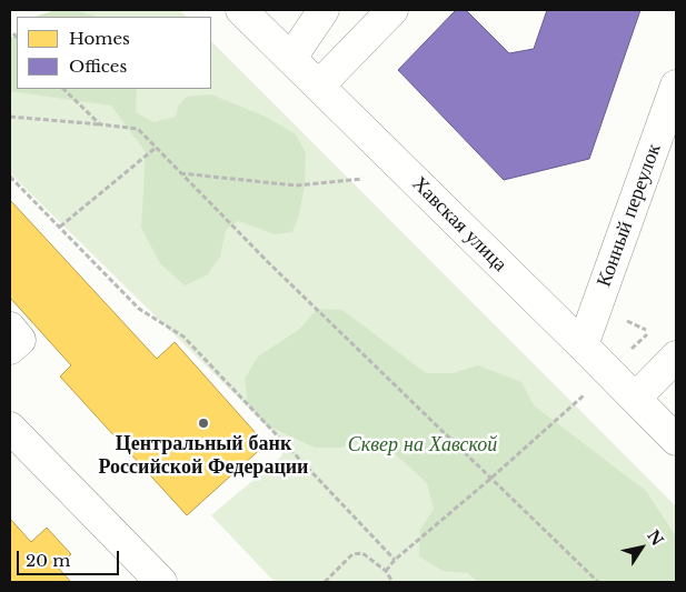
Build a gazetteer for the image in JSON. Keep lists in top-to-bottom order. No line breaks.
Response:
{"streets":{"street":["Конный переулок","Хавская улица"]},"crossings":[["Конный переулок","Хавская улица"]],"parks":["Сквер на Хавской"],"places":["Центральный банк Российской Федерации"],"legend":["Homes","Offices"],"scale_bar":"20 m","north":"top right"}
